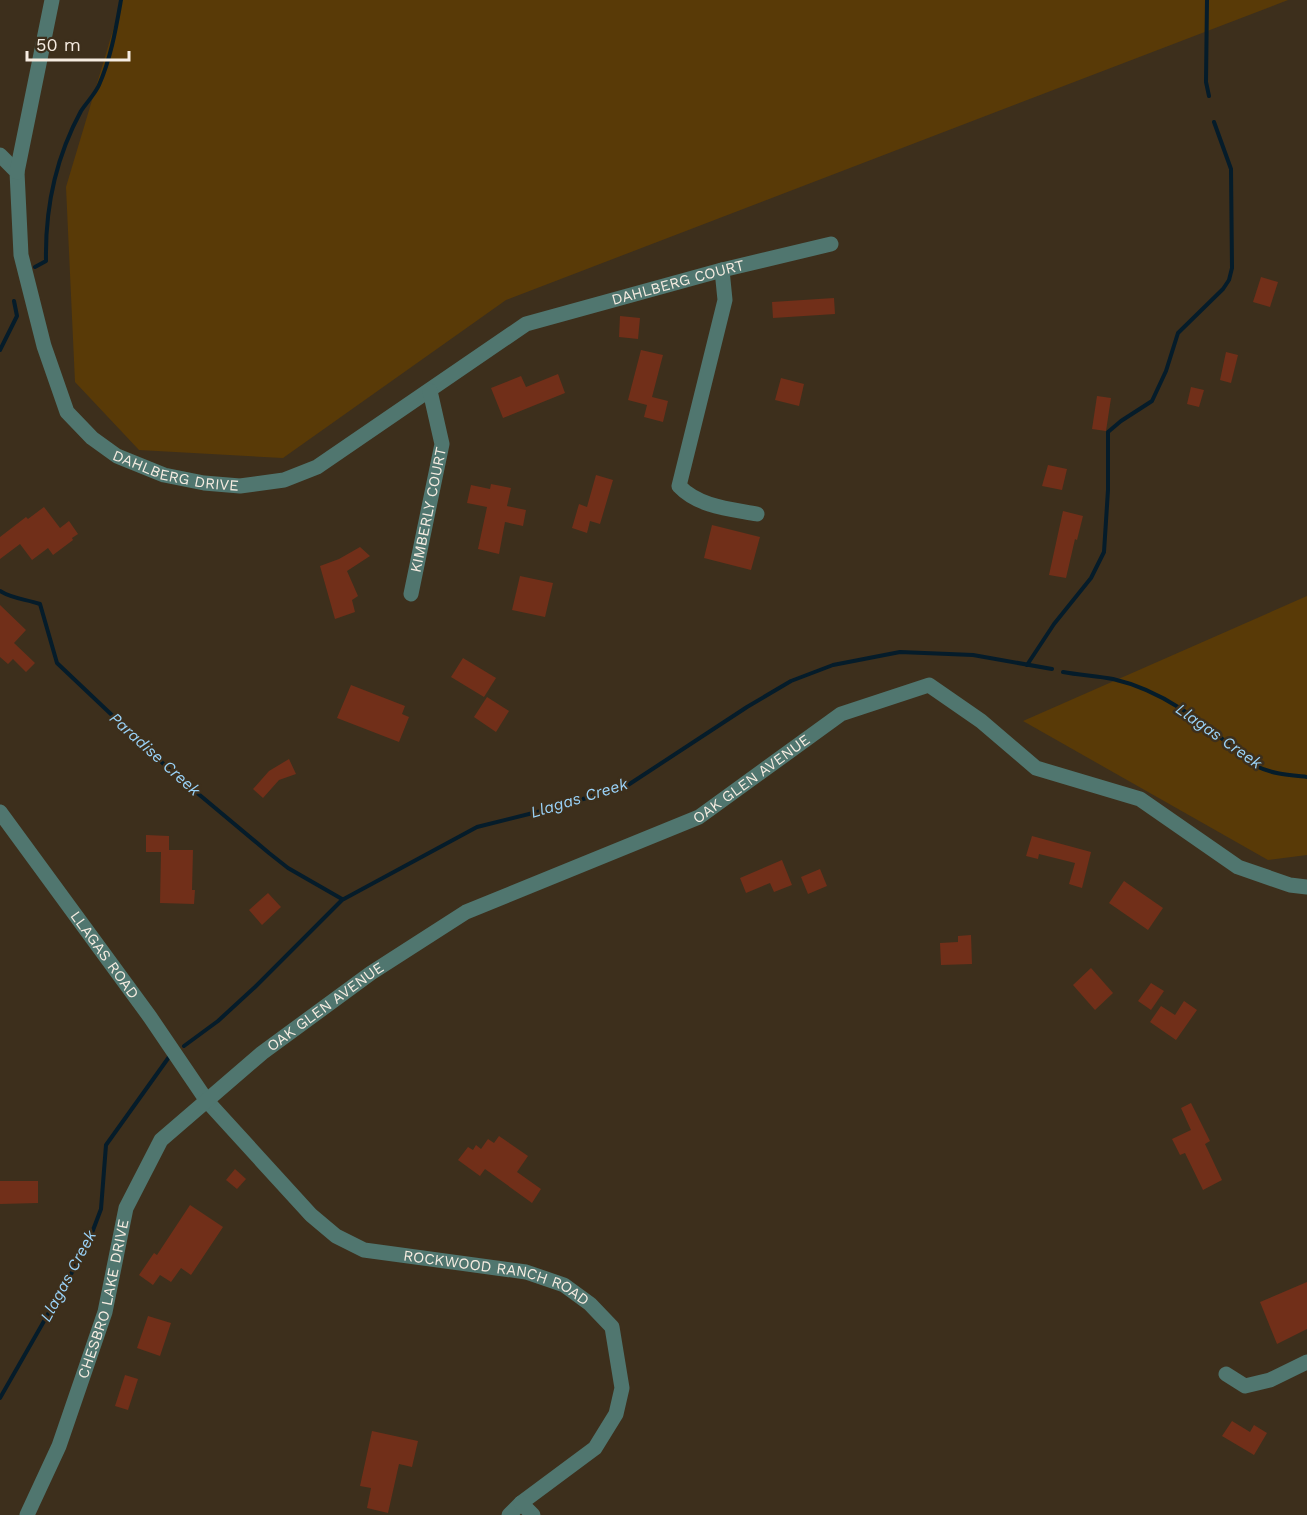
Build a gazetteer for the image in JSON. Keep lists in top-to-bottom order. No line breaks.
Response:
{"streets":{"street":["DAHLBERG COURT","DAHLBERG DRIVE","KIMBERLY COURT","OAK GLEN AVENUE","LLAGAS ROAD","ROCKWOOD RANCH ROAD","CHESBRO LAKE DRIVE"]},"crossings":[["DAHLBERG COURT","DAHLBERG DRIVE"],["DAHLBERG DRIVE","KIMBERLY COURT"],["OAK GLEN AVENUE","LLAGAS ROAD"],["OAK GLEN AVENUE","ROCKWOOD RANCH ROAD"],["OAK GLEN AVENUE","CHESBRO LAKE DRIVE"],["LLAGAS ROAD","ROCKWOOD RANCH ROAD"],["LLAGAS ROAD","CHESBRO LAKE DRIVE"],["ROCKWOOD RANCH ROAD","CHESBRO LAKE DRIVE"]],"water":["Llagas Creek","Paradise Creek"],"scale_bar":"50 m"}
